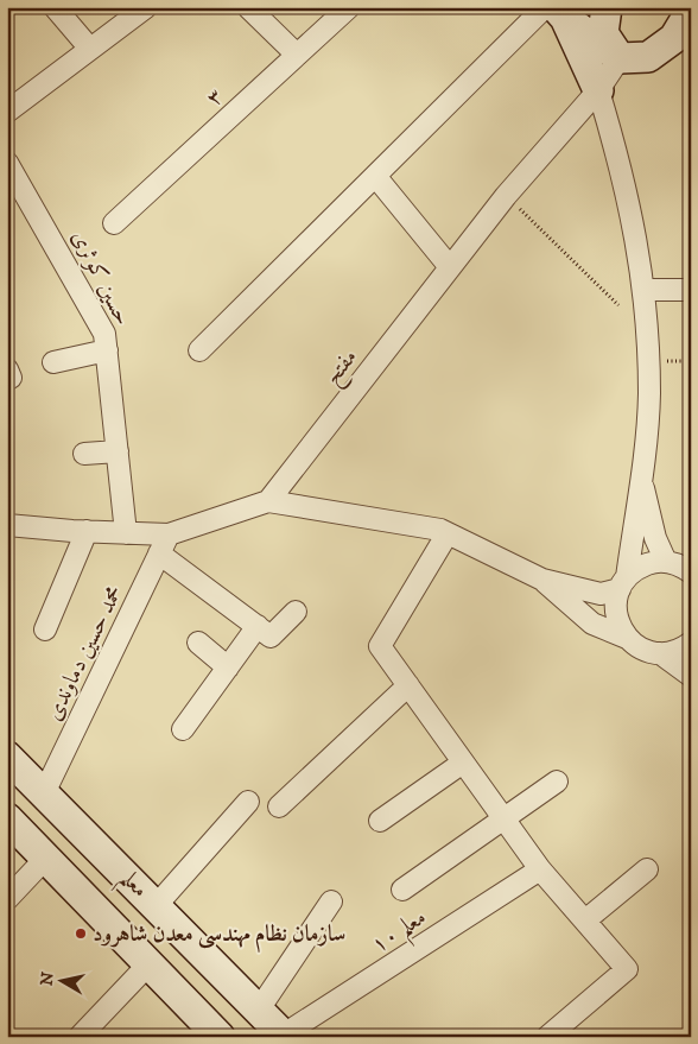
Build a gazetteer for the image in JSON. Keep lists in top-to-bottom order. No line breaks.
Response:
{"streets":{"main road":["معلم"],"street":["۳","حسین کوثری","مفتح","محمد حسین دماوندی","معلم ۱۰"]},"crossings":[["محمد حسین دماوندی","معلم"],["معلم","معلم ۱۰"]],"places":["سازمان نظام مهندسی معدن شاهرود"],"north":"left"}
